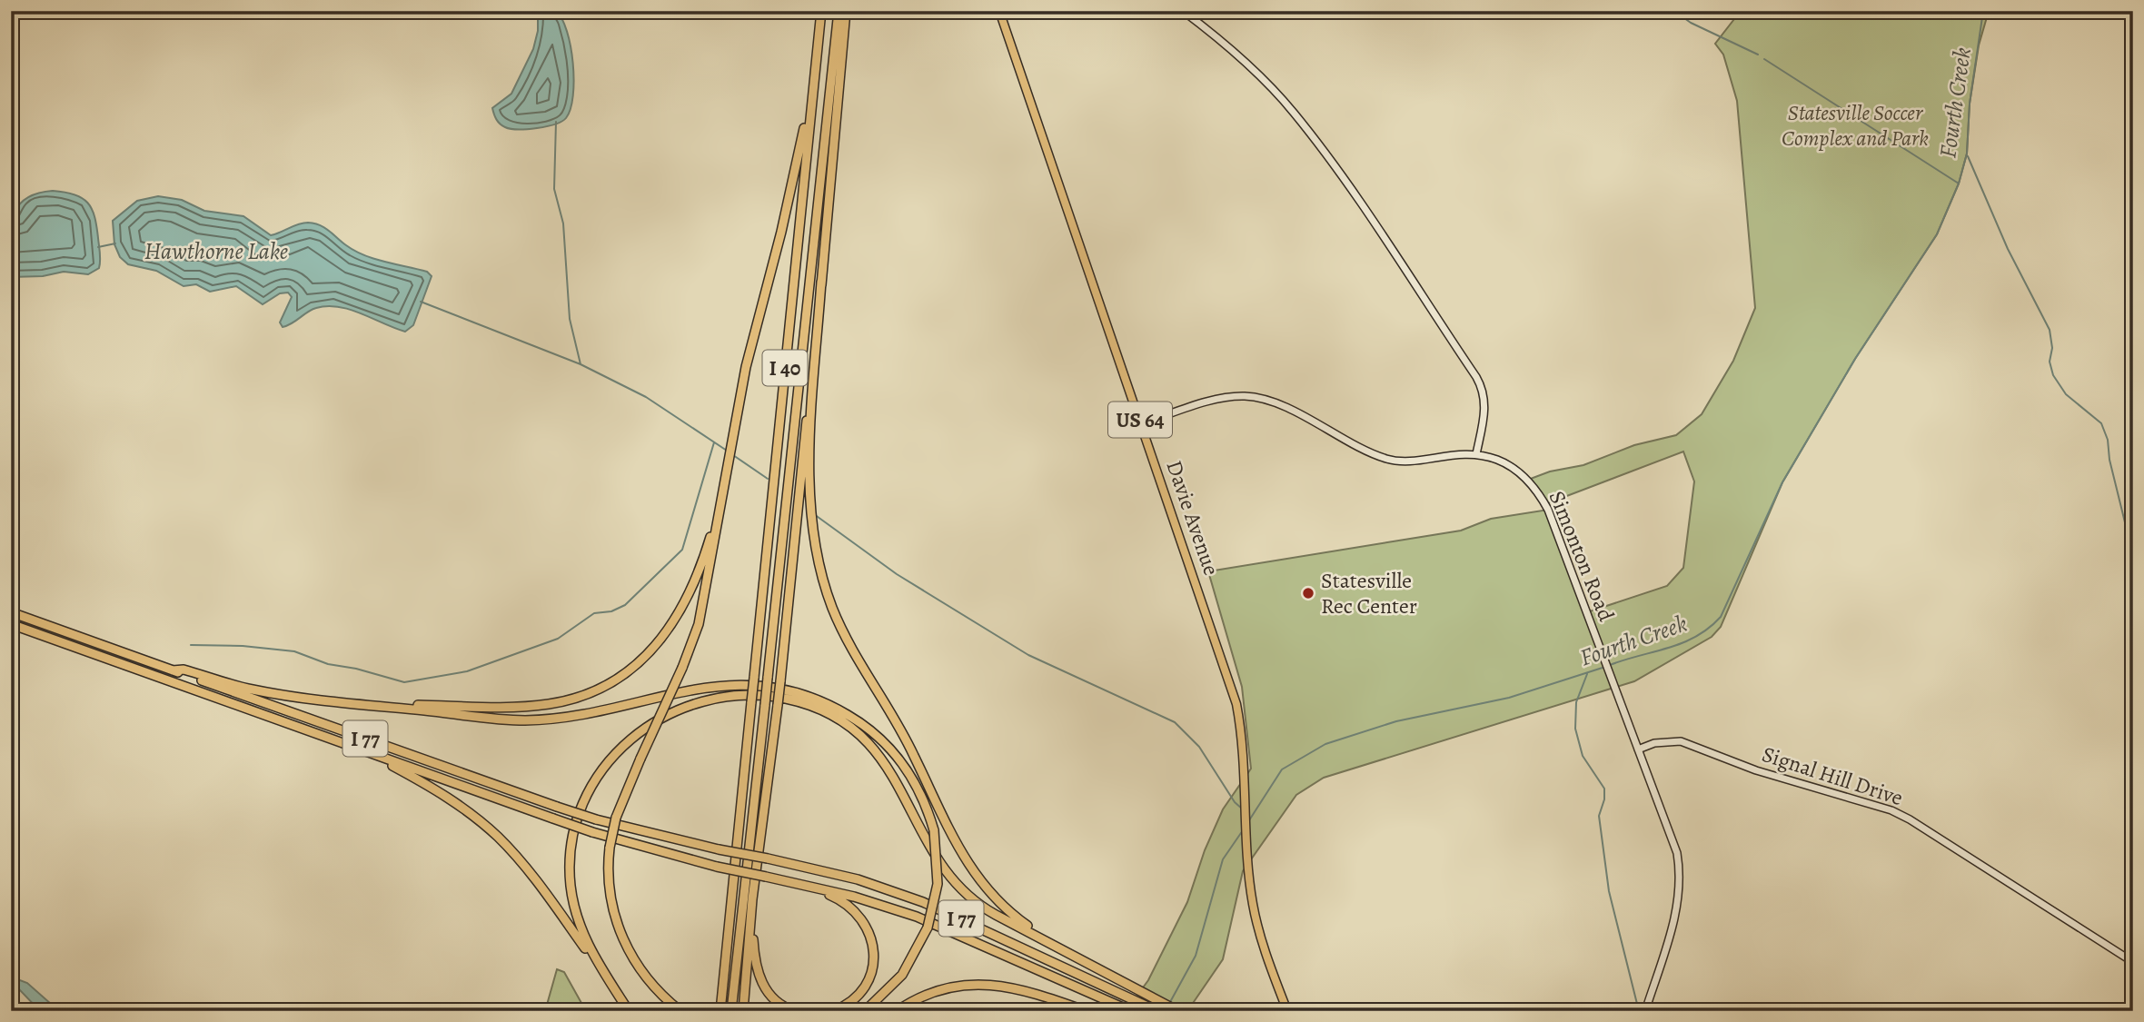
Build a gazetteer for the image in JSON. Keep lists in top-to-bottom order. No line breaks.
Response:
{"streets":{"highway":["I 40","I 77"],"main road":["US 64","Davie Avenue"],"street":["Simonton Road","Signal Hill Drive"]},"crossings":[["Davie Avenue","Simonton Road"],["Simonton Road","Signal Hill Drive"]],"water":["Fourth Creek","Hawthorne Lake"],"parks":["Statesville Soccer Complex and Park"],"places":["Statesville Rec Center"]}
